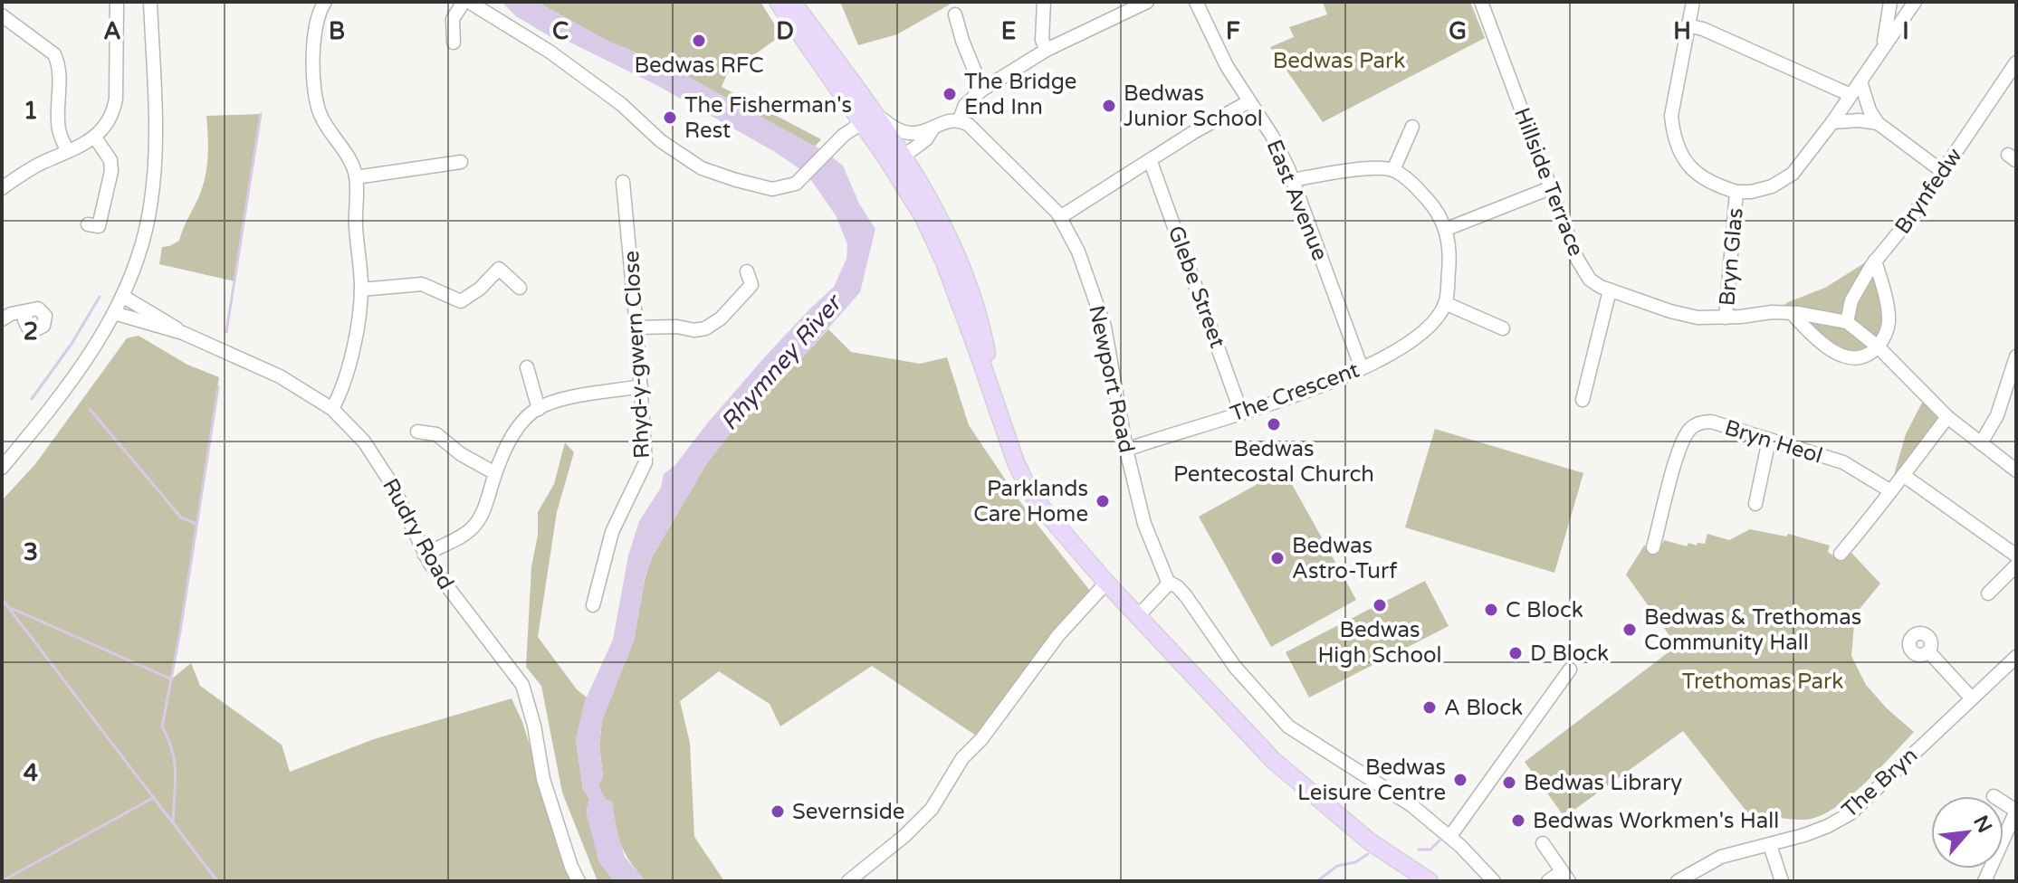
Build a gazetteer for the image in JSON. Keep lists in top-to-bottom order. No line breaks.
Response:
{"streets":{"street":["Hillside Terrace","Brynfedw","East Avenue","Bryn Glas","Glebe Street","Rhyd-y-gwern Close","Newport Road","The Crescent","Bryn Heol","Rudry Road","The Bryn"]},"crossings":[["Hillside Terrace","Bryn Glas"],["East Avenue","The Crescent"],["Glebe Street","The Crescent"],["Newport Road","The Crescent"]],"water":["Rhymney River"],"parks":["Bedwas Park","Trethomas Park"],"places":["Bedwas RFC","The Bridge End Inn","Bedwas Junior School","The Fisherman's Rest","Bedwas Pentecostal Church","Parklands Care Home","Bedwas Astro-Turf","Bedwas High School","C Block","Bedwas & Trethomas Community Hall","D Block","A Block","Bedwas Leisure Centre","Bedwas Library","Severnside","Bedwas Workmen's Hall"],"north":"top right","grid":{"columns":["A","B","C","D","E","F","G","H","I"],"rows":["1","2","3","4"]}}
